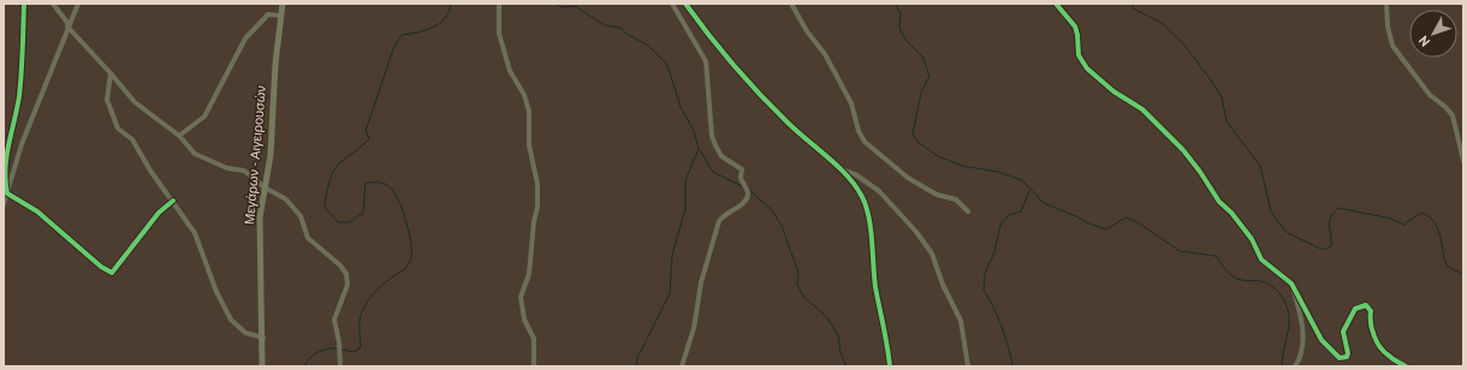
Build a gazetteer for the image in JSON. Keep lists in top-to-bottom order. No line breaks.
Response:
{"streets":{"main road":["Μεγάρων - Αιγειρουσών"]},"north":"bottom left"}
